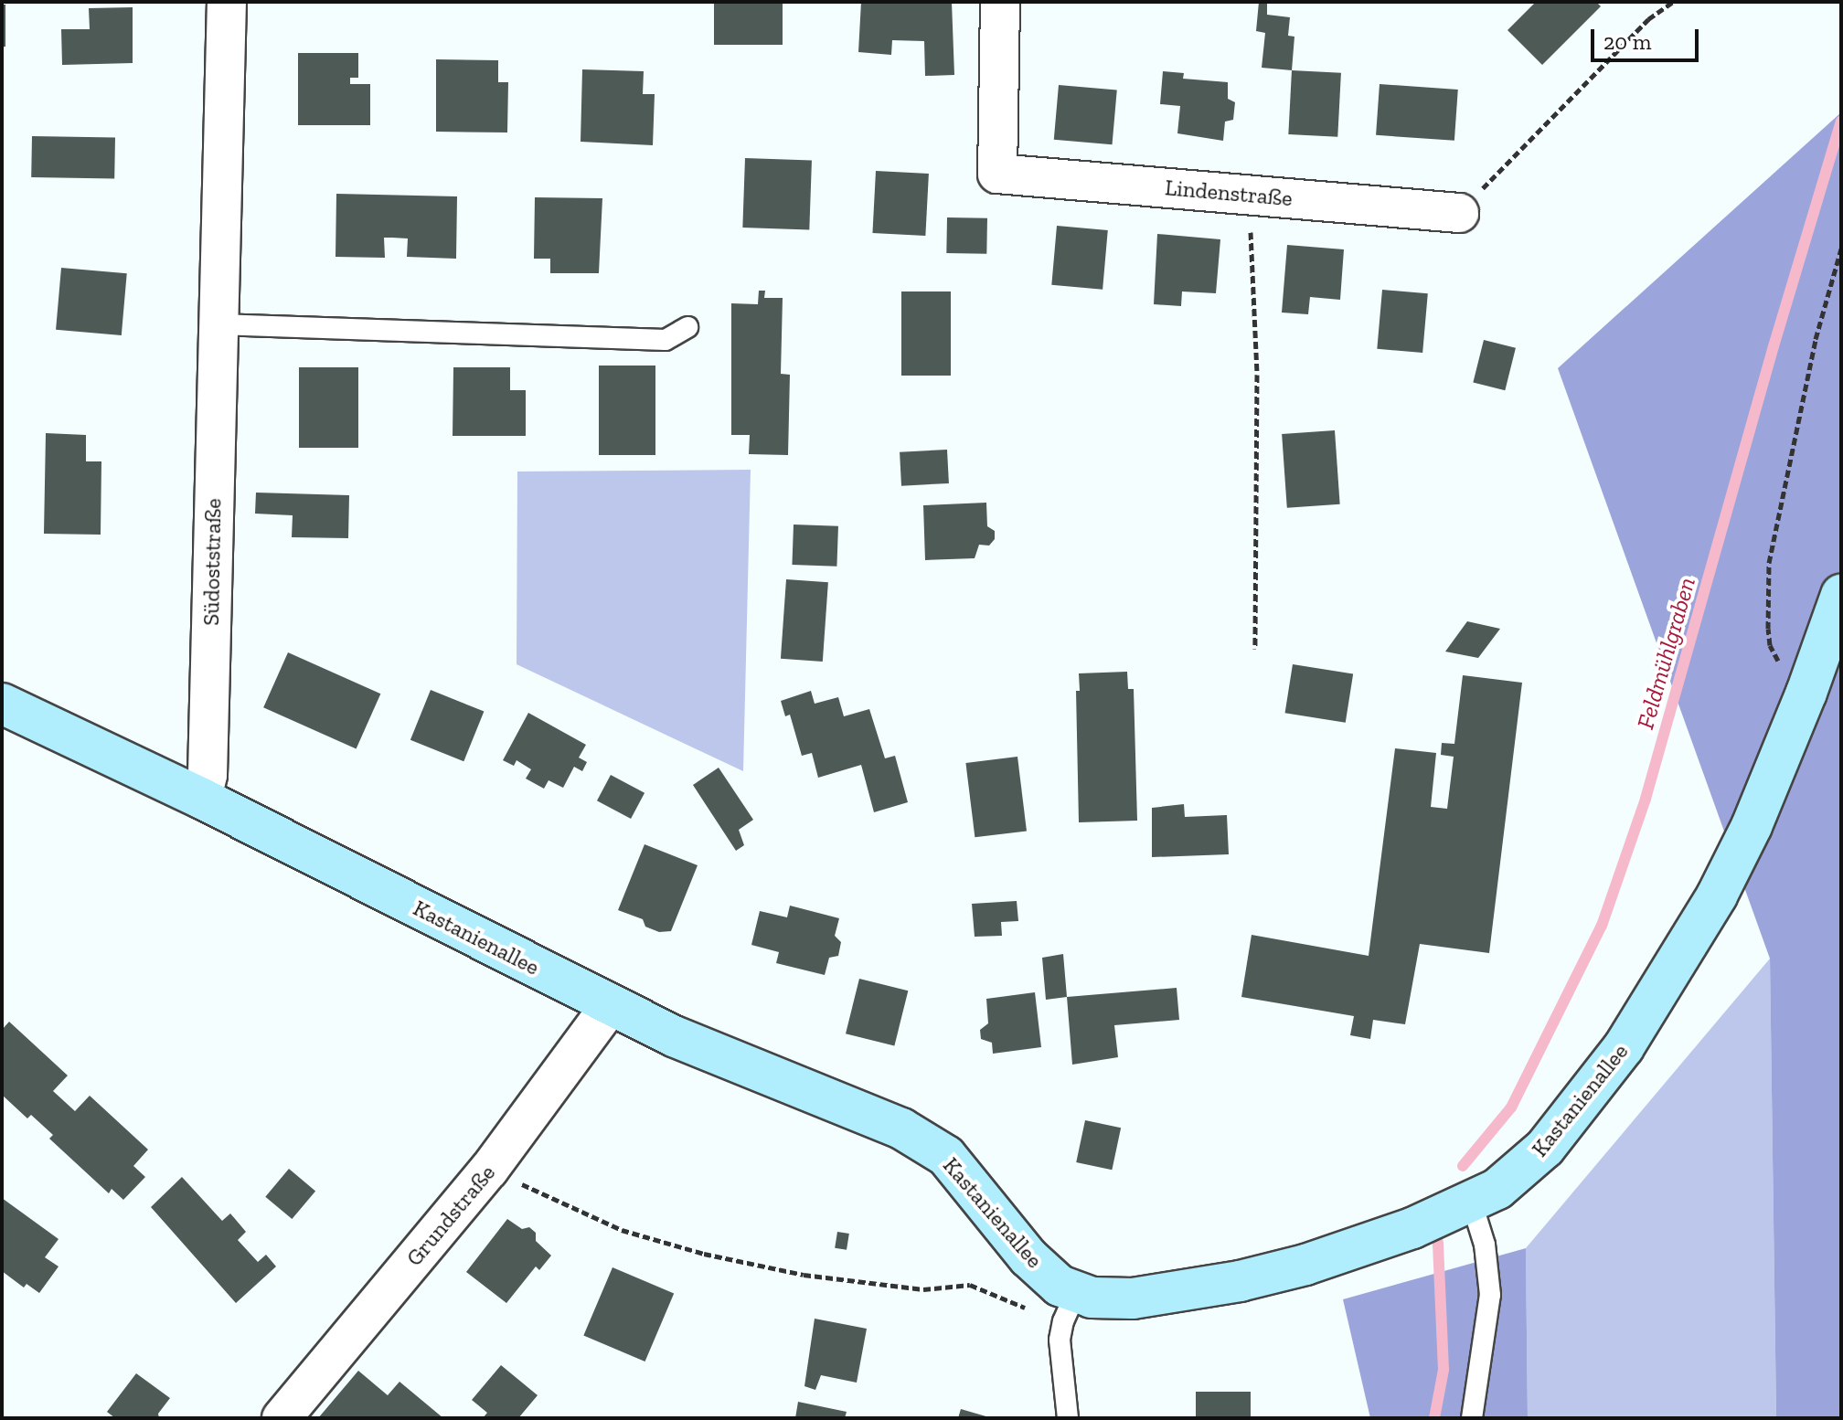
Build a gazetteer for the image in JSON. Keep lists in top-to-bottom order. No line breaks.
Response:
{"streets":{"street":["Lindenstraße","Südoststraße","Kastanienallee","Grundstraße"]},"crossings":[["Südoststraße","Kastanienallee"],["Kastanienallee","Grundstraße"]],"water":["Feldmühlgraben"],"scale_bar":"20 m"}
